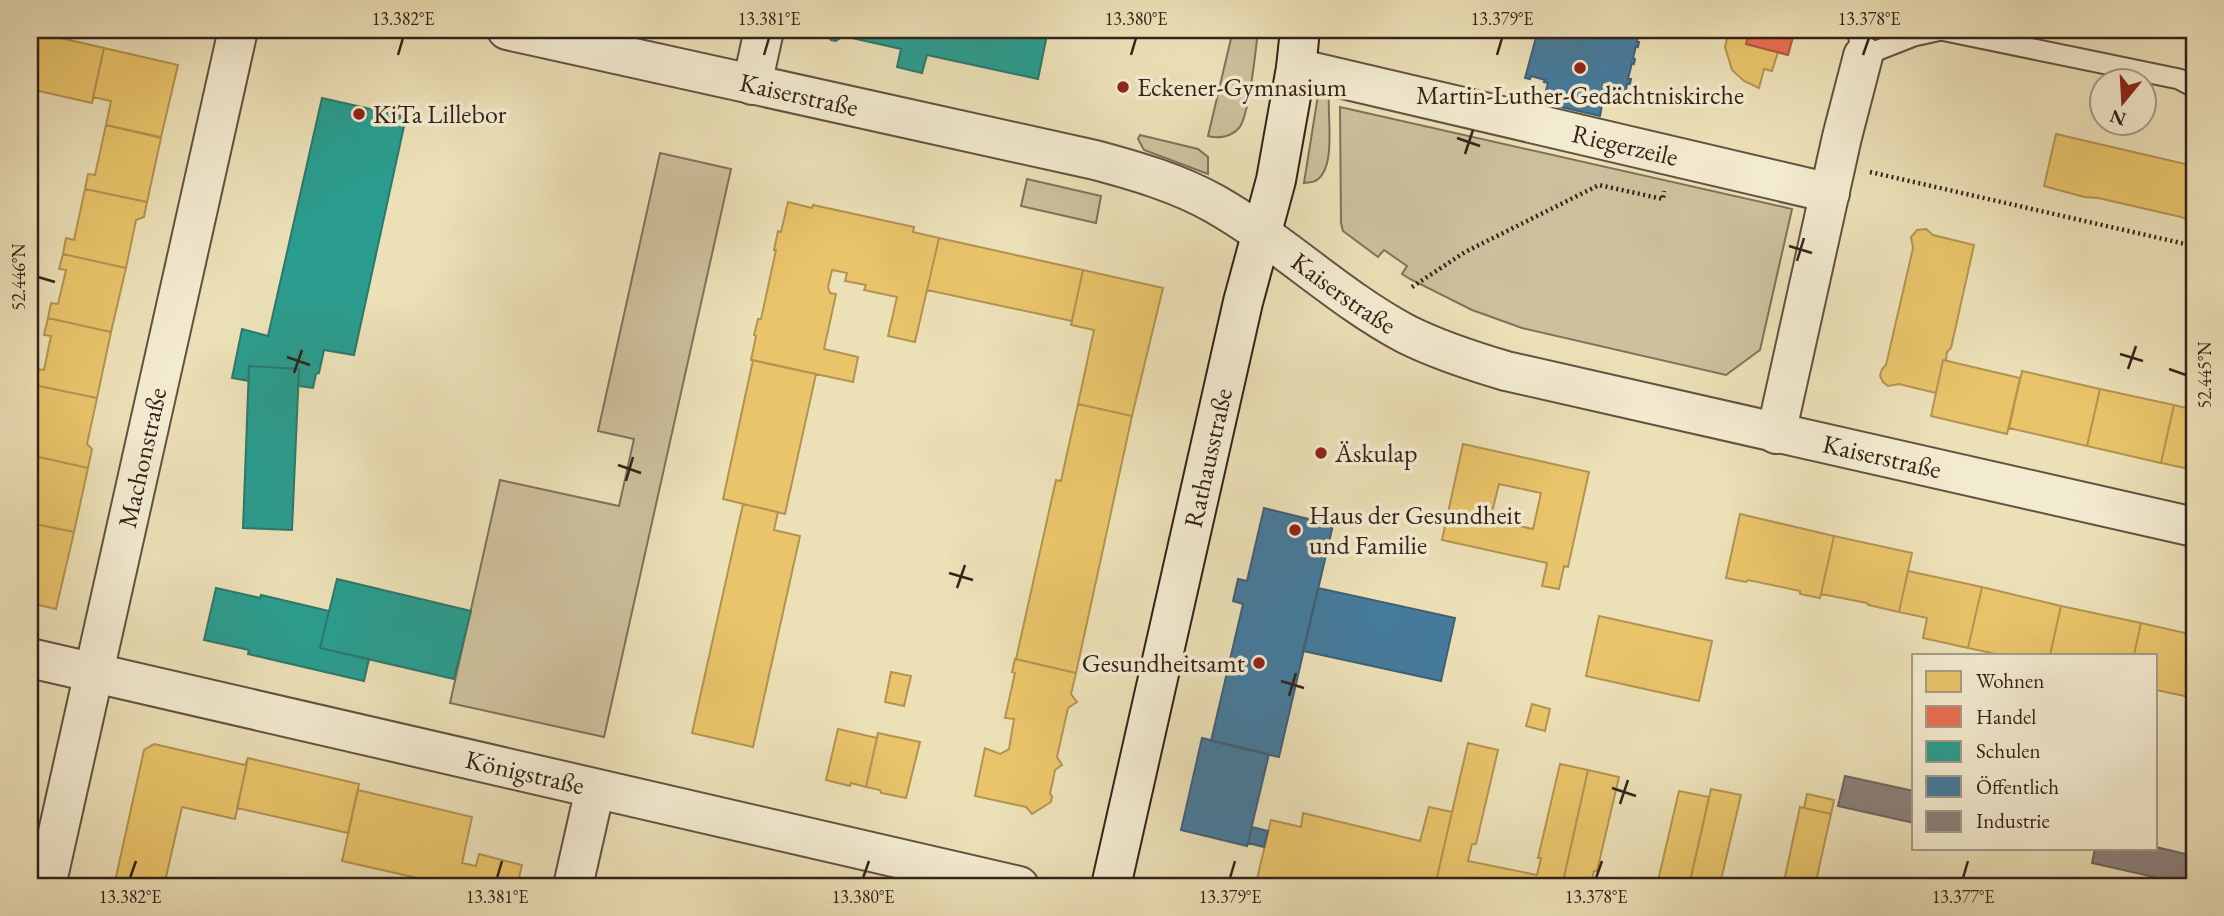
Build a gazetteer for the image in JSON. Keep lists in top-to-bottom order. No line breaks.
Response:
{"streets":{"street":["Kaiserstraße","Riegerzeile","Machonstraße","Rathausstraße","Königstraße"]},"crossings":[["Kaiserstraße","Rathausstraße"],["Riegerzeile","Rathausstraße"],["Machonstraße","Königstraße"]],"places":["Martin-Luther-Gedächtniskirche","Eckener-Gymnasium","KiTa Lillebor","Äskulap","Haus der Gesundheit und Familie","Gesundheitsamt"],"legend":["Wohnen","Handel","Schulen","Öffentlich","Industrie"],"north":"bottom","coordinates":["13.382°E","13.381°E","13.380°E","13.379°E","13.378°E","52.446°N","52.445°N","13.377°E"]}
